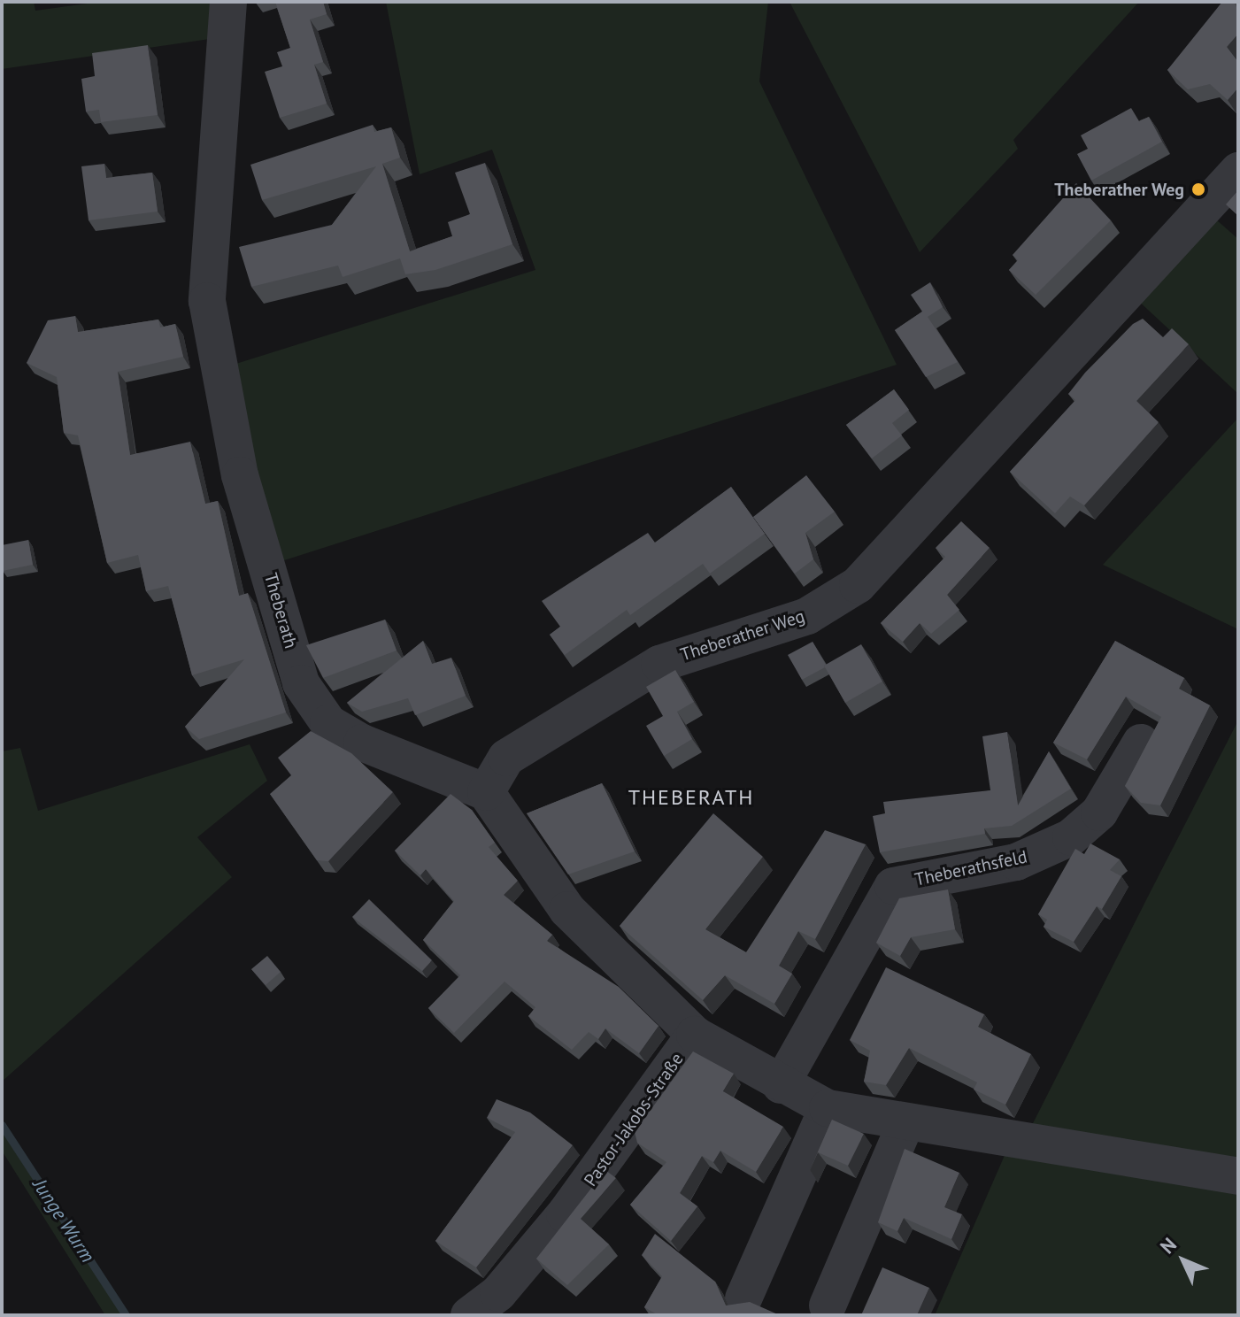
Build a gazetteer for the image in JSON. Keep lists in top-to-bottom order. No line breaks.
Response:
{"streets":{"street":["Theberath","Theberather Weg","Theberathsfeld","Pastor-Jakobs-Straße"]},"crossings":[["Theberath","Theberather Weg"],["Theberathsfeld","Pastor-Jakobs-Straße"]],"districts":["THEBERATH"],"water":["Junge Wurm"],"places":["Theberather Weg"],"north":"top left"}
